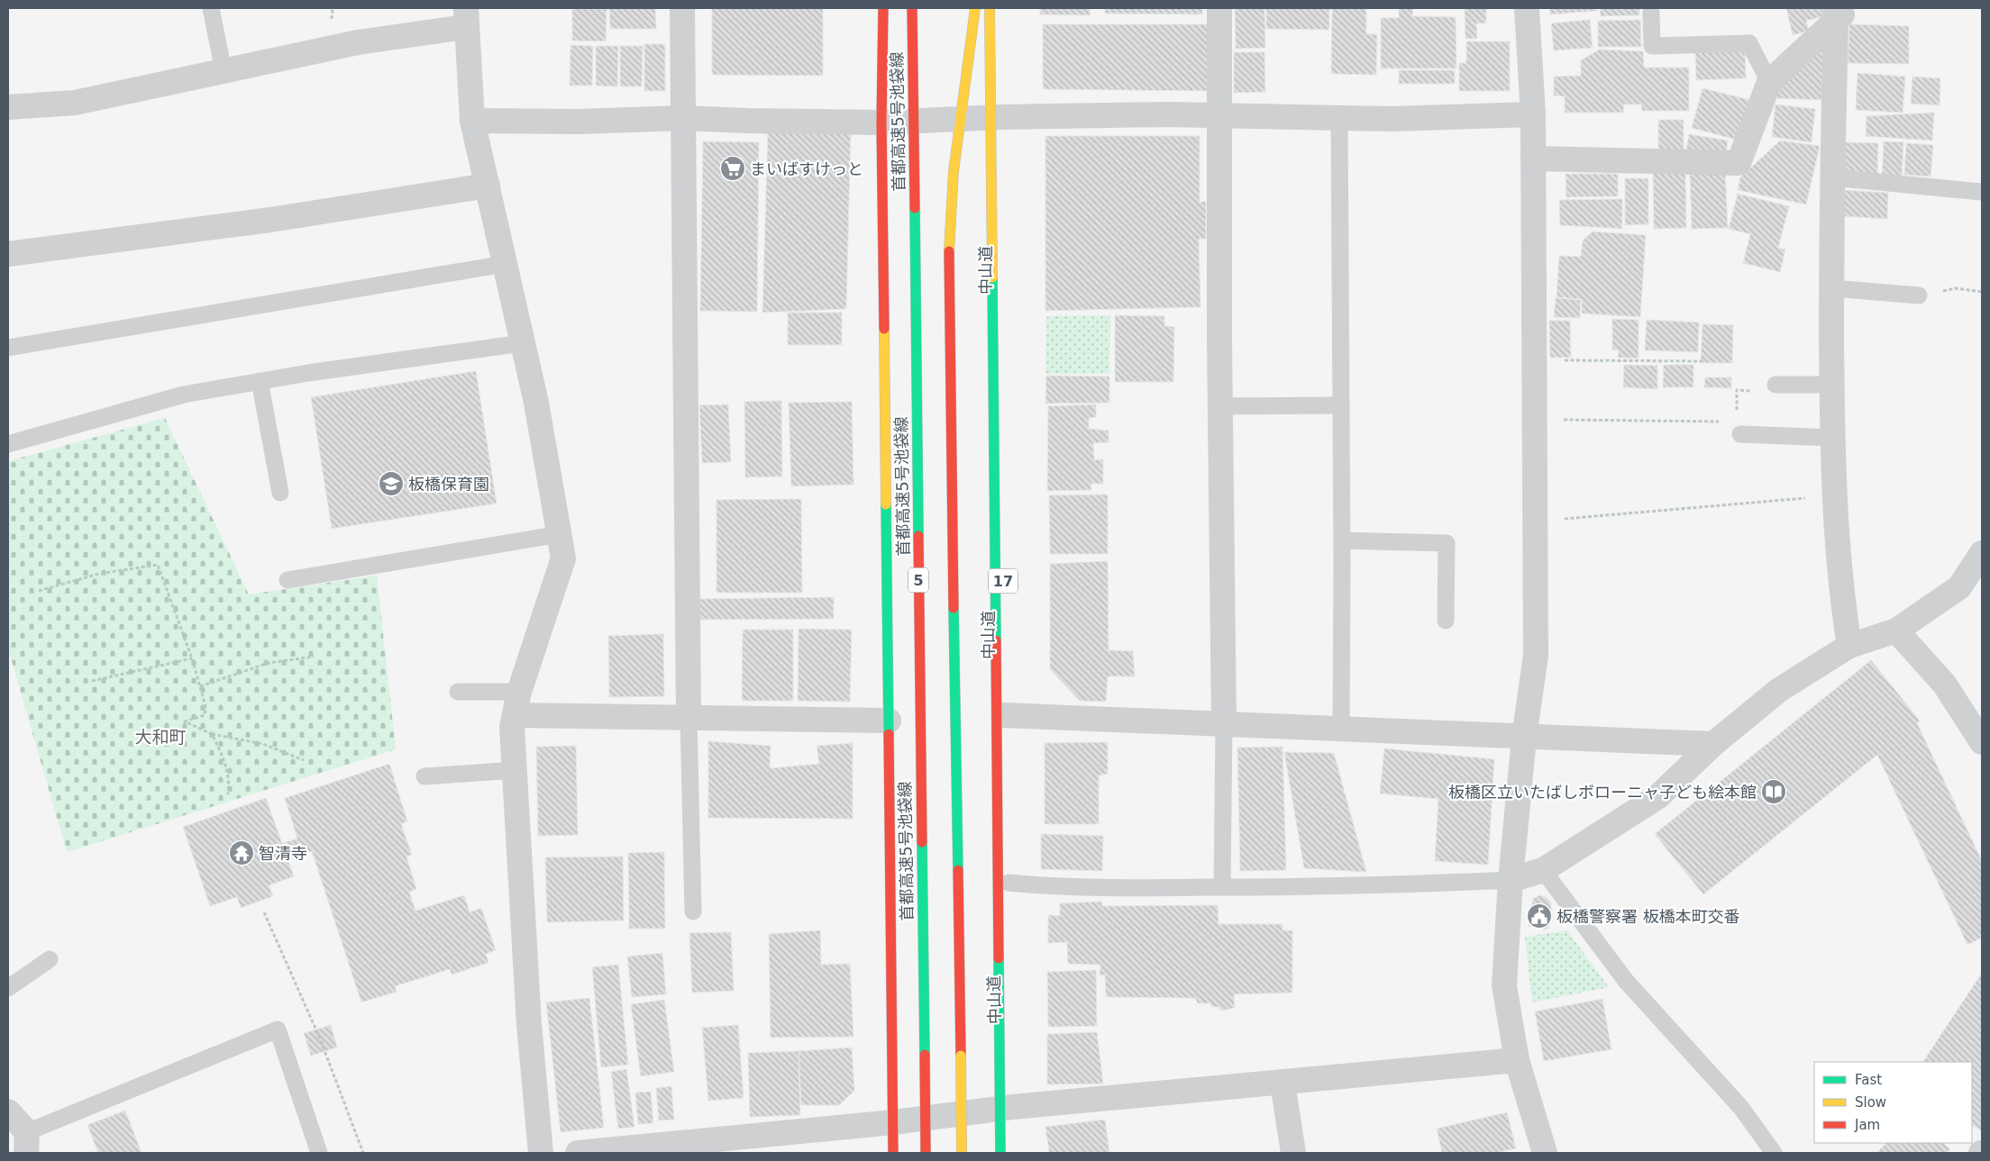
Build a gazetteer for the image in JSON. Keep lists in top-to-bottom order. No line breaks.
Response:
{"streets":{"highway":["首都高速5号池袋線","中山道","5","17"]},"districts":["大和町"],"places":{"supermarket":["まいばすけっと"],"school or university":["板橋保育園"],"library":["板橋区立いたばしボローニャ子ども絵本館"],"temple":["智清寺"],"public building":["板橋警察署 板橋本町交番"]},"legend":["Fast","Slow","Jam"]}
